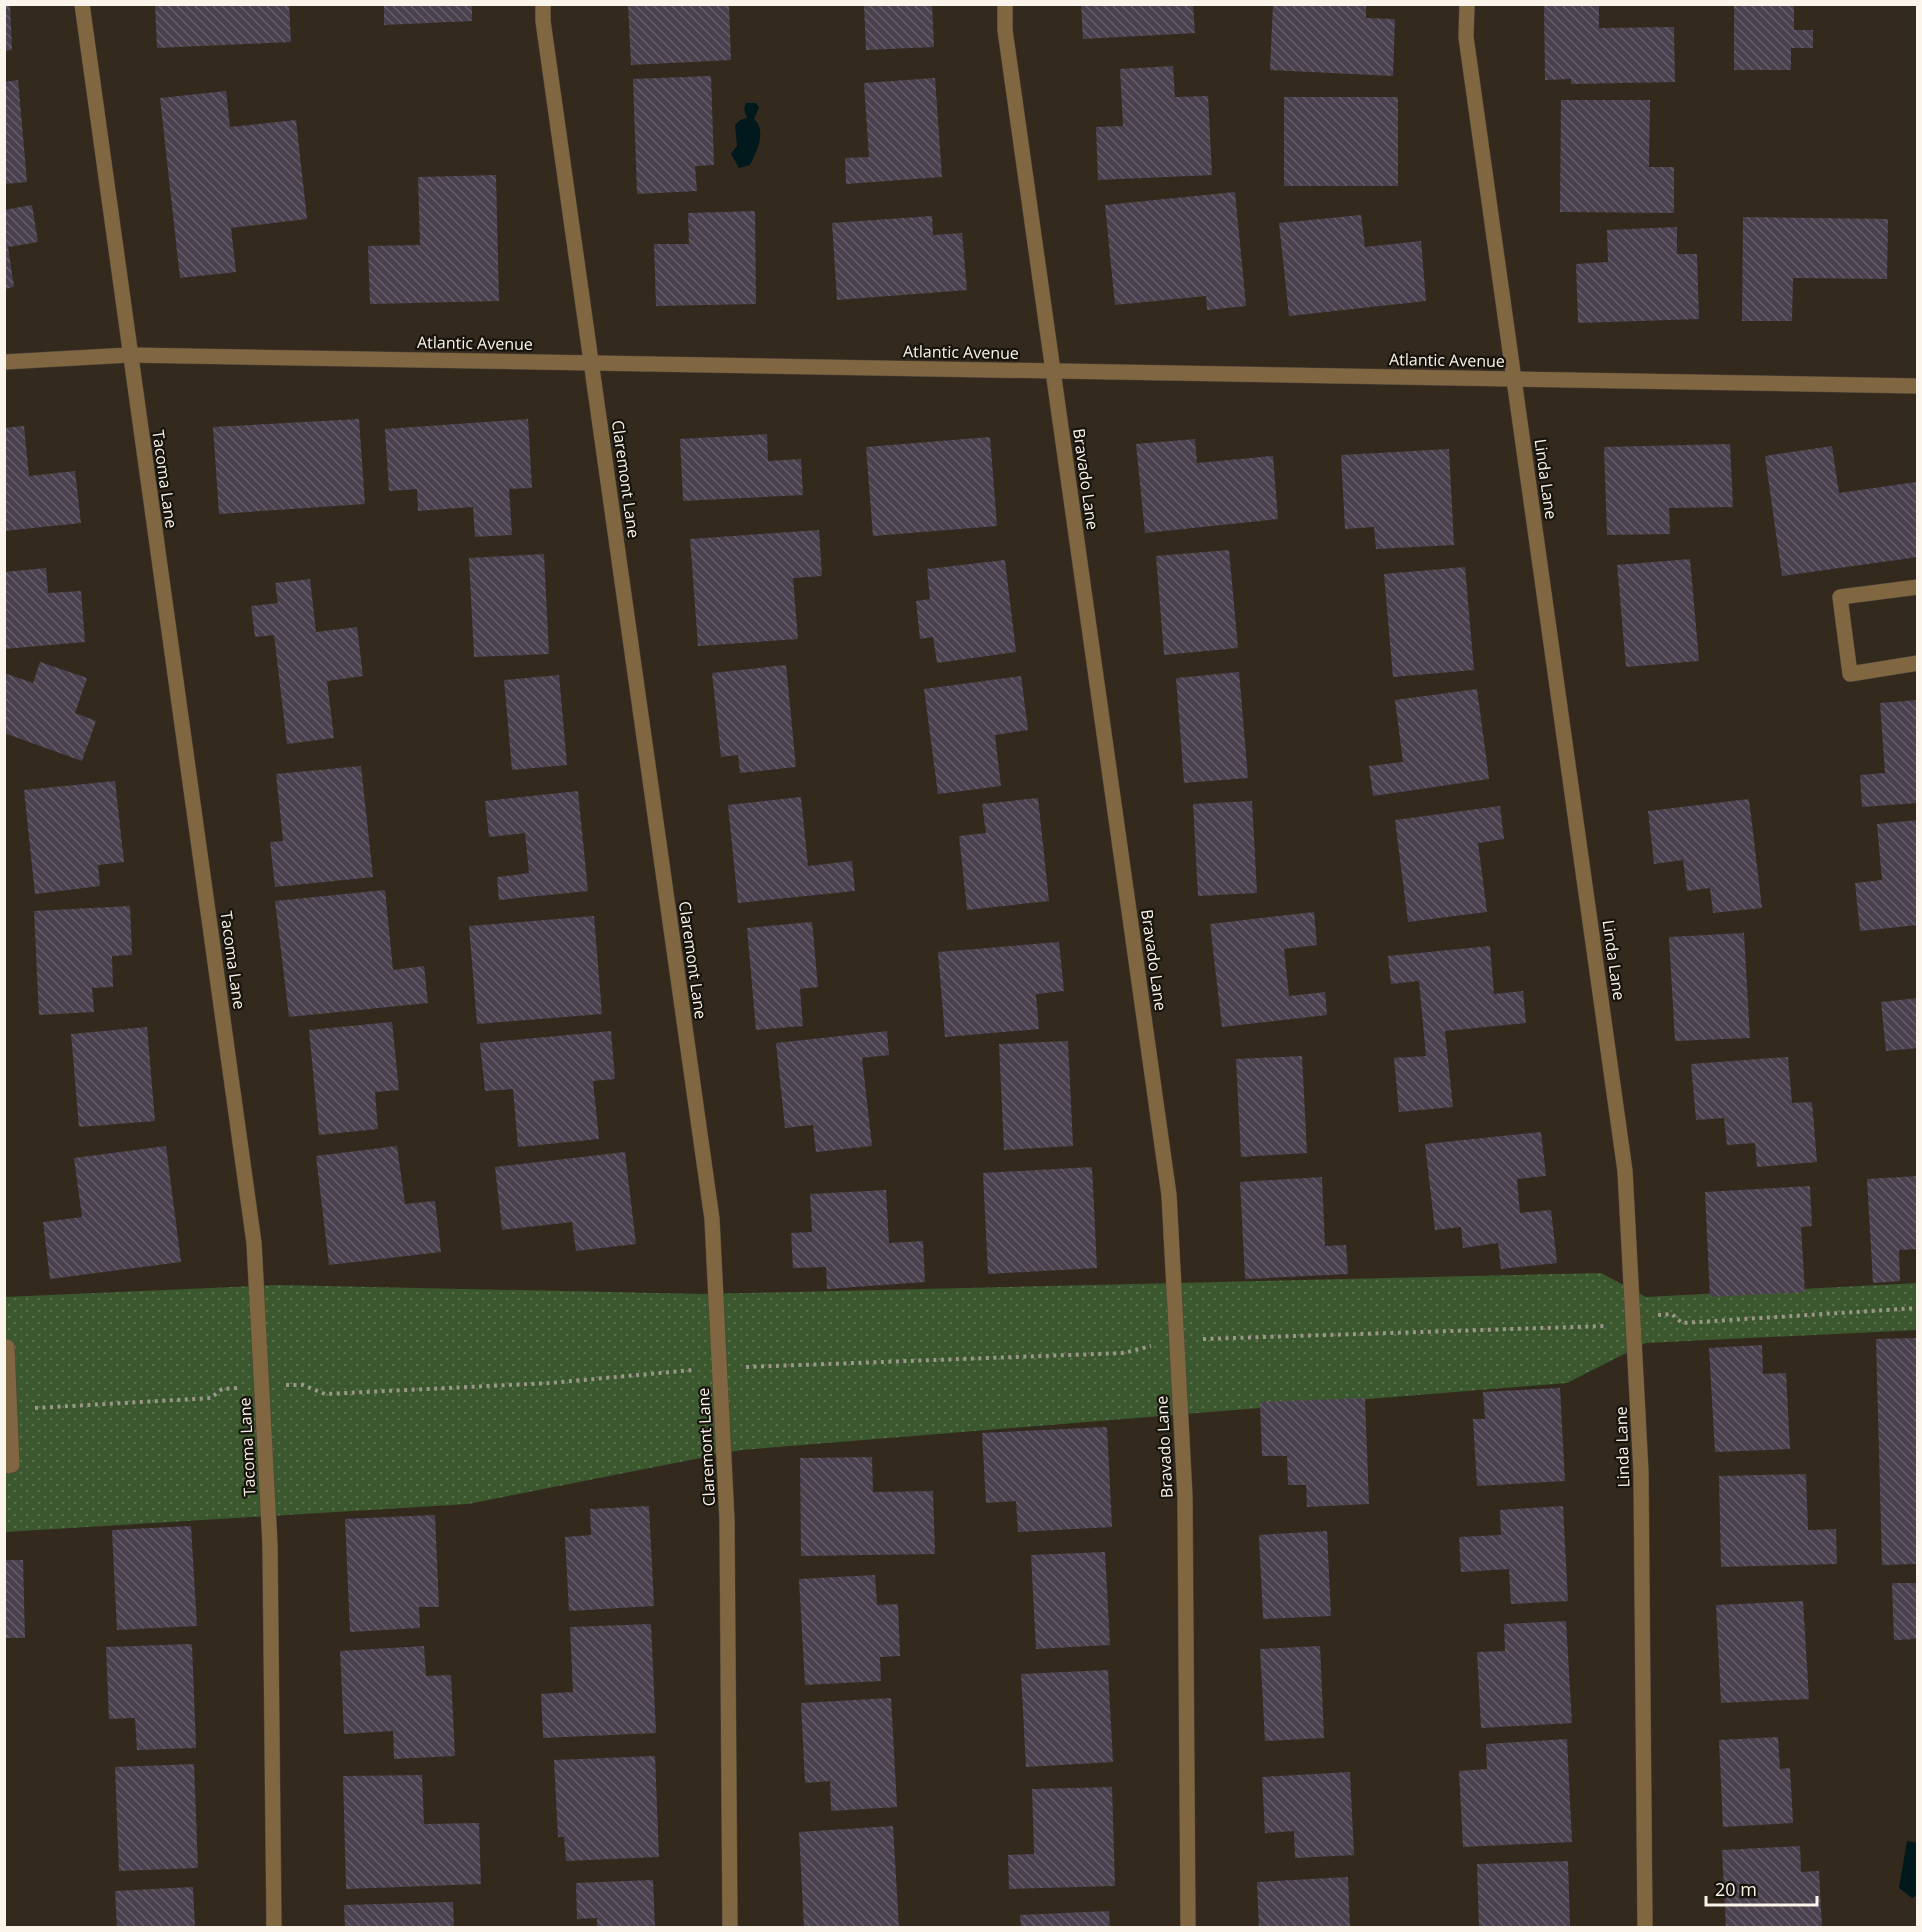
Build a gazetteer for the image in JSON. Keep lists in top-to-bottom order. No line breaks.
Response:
{"streets":{"street":["Atlantic Avenue","Tacoma Lane","Claremont Lane","Bravado Lane","Linda Lane"]},"crossings":[["Atlantic Avenue","Tacoma Lane"],["Atlantic Avenue","Claremont Lane"],["Atlantic Avenue","Bravado Lane"],["Atlantic Avenue","Linda Lane"]],"scale_bar":"20 m"}
